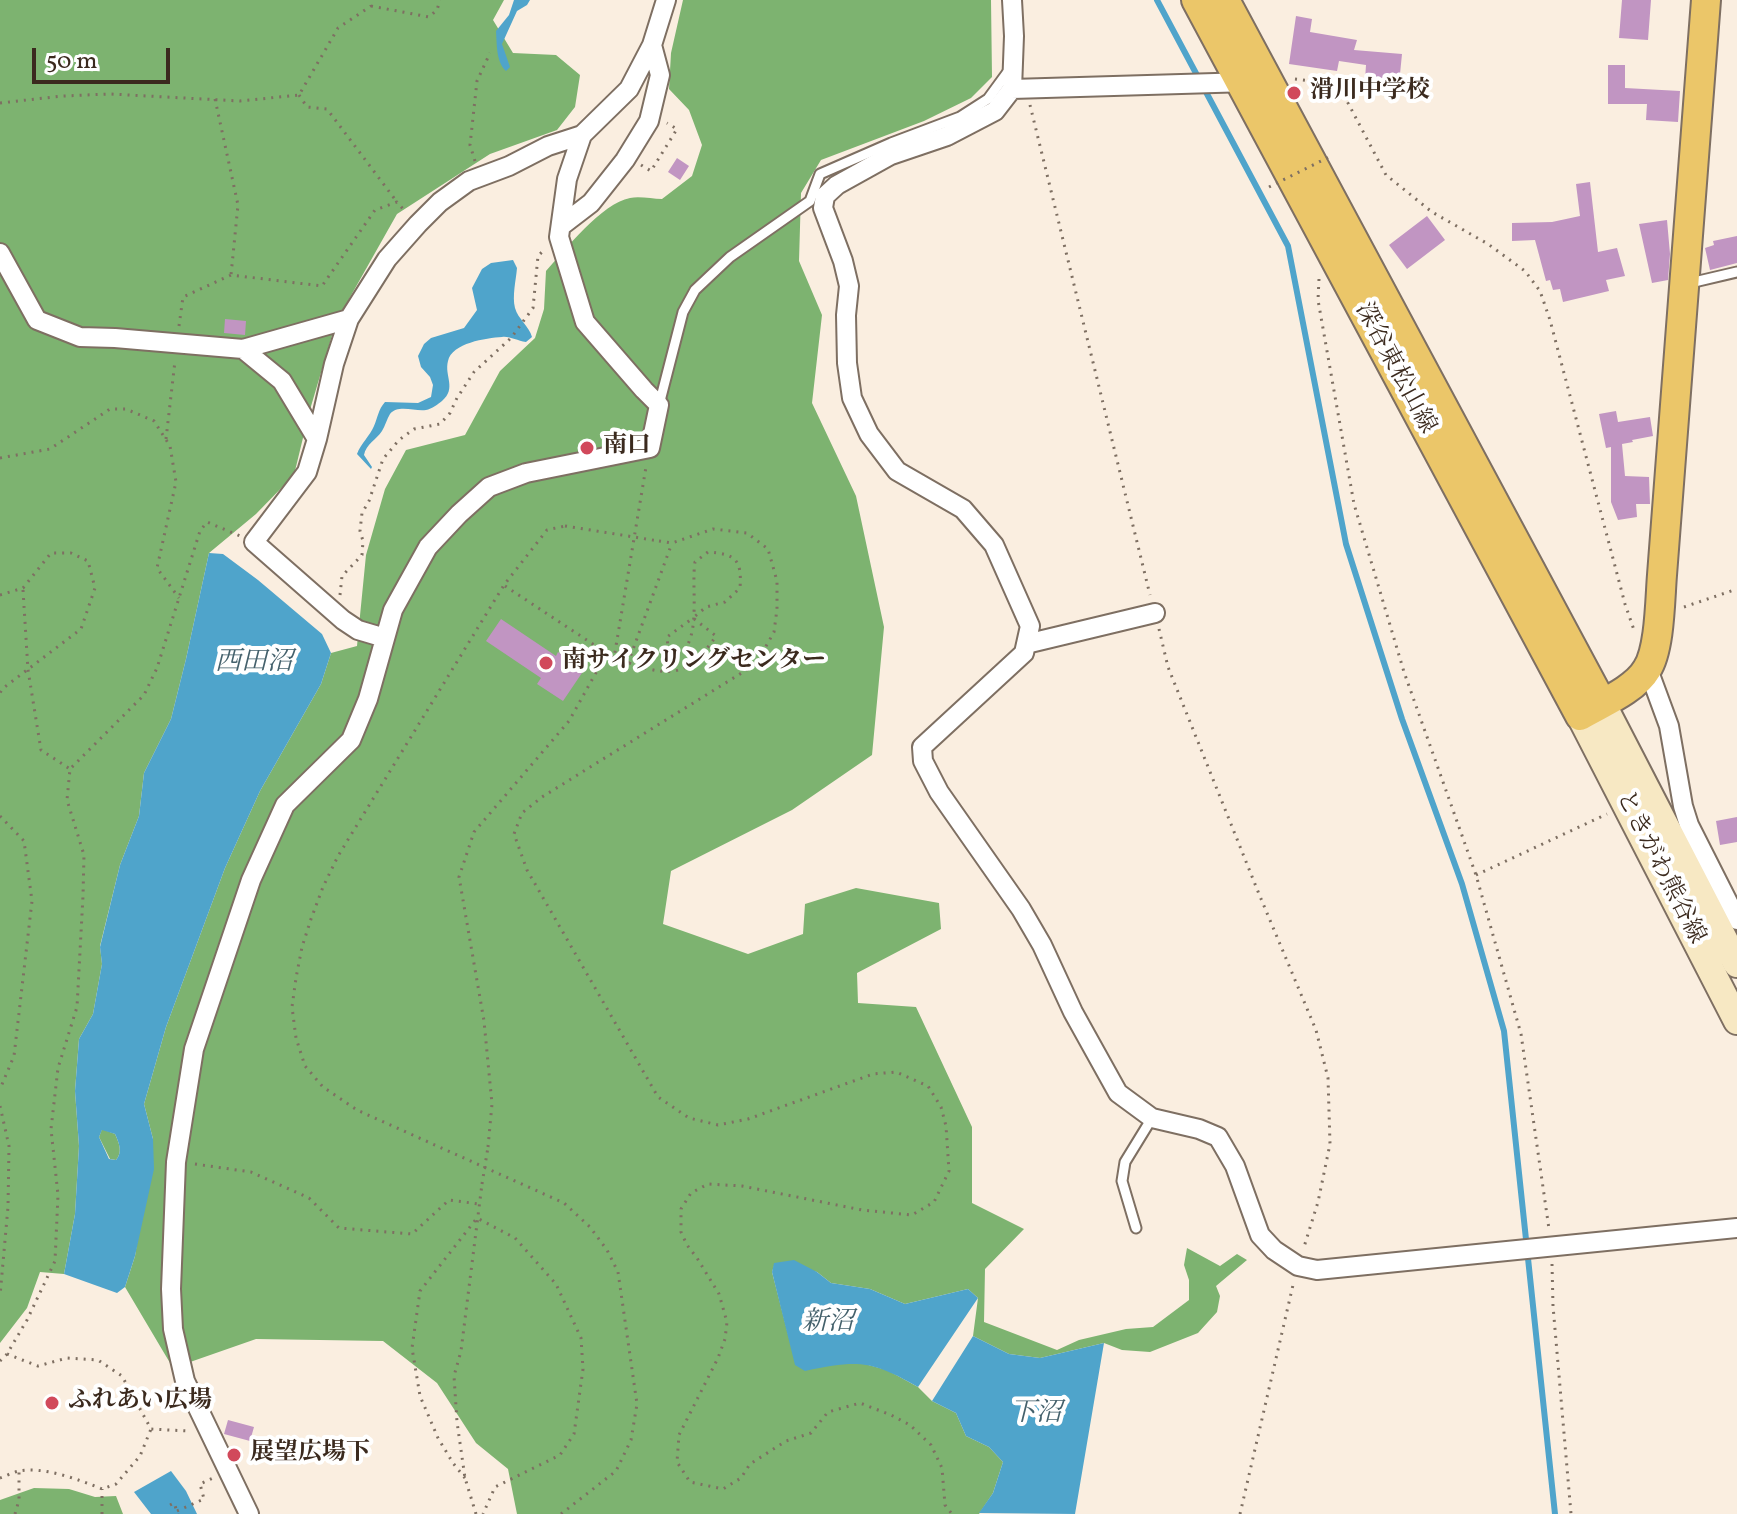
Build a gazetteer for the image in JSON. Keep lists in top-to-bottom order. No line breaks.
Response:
{"streets":{"main road":["深谷東松山線","ときがわ熊谷線"]},"crossings":[["深谷東松山線","ときがわ熊谷線"]],"water":["西田沼","新沼","下沼"],"places":["滑川中学校","南口","南サイクリングセンター","ふれあい広場","展望広場下"],"scale_bar":"50 m"}
